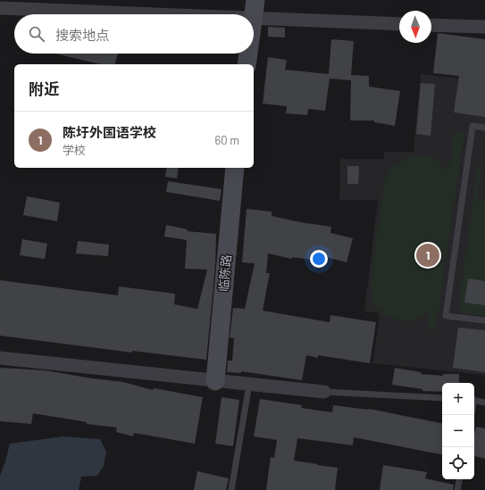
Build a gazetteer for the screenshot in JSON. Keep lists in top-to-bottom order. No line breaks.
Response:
{"streets":{"street":["临陈路"]},"north":"bottom","page":{"search":"搜索地点","heading":"附近","list":[{"mark":"1","name":"陈圩外国语学校","note":"学校","value":"60 m"}],"pins":"1","map_buttons":["+","−"]}}
